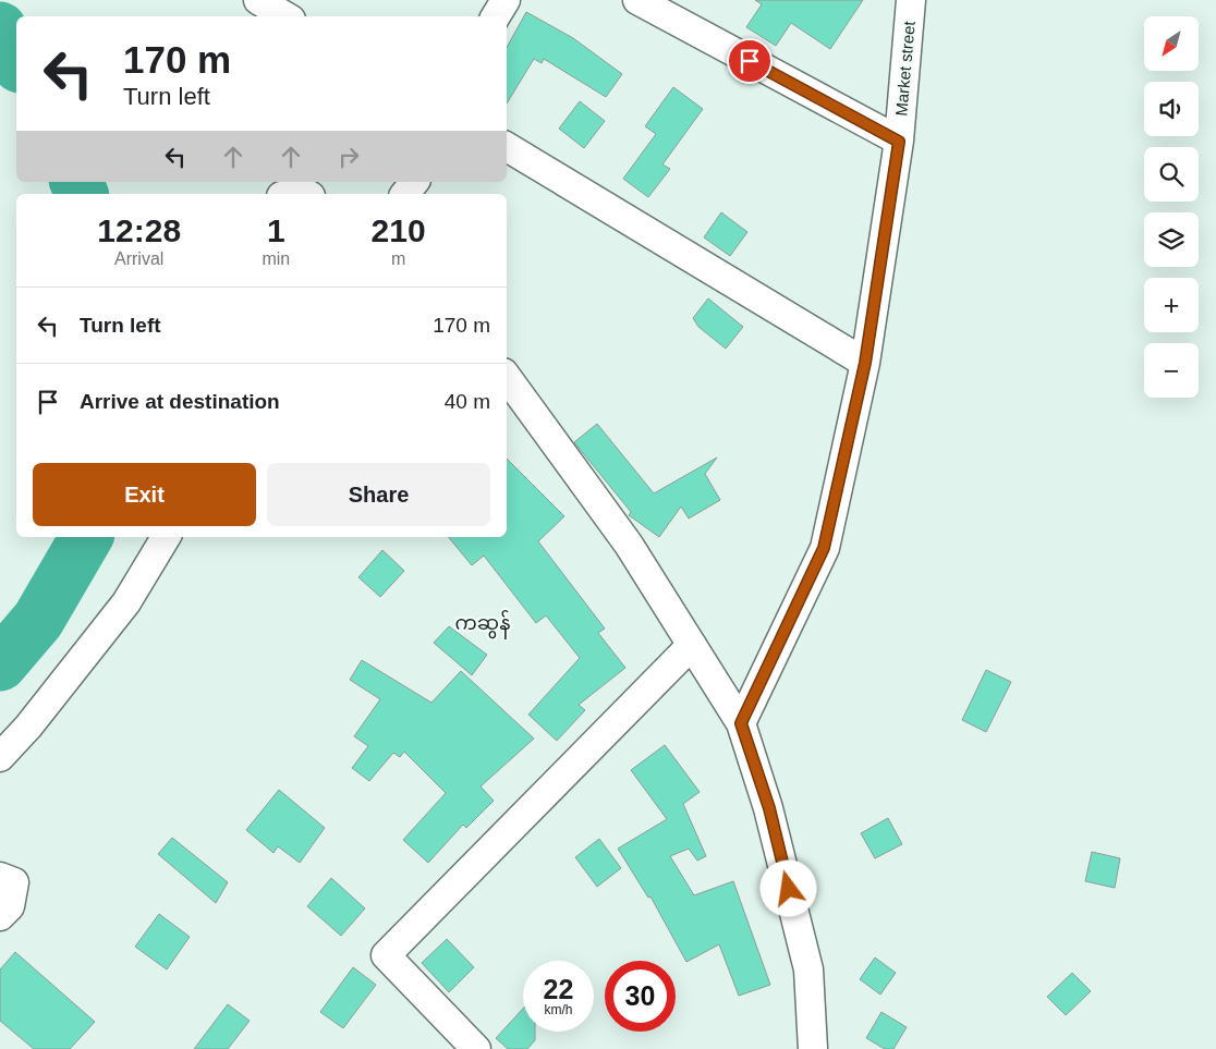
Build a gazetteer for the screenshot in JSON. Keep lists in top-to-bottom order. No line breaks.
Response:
{"streets":{"street":["Market street"]},"districts":["ကဆွန်"],"north":"bottom left","page":{"map_buttons":["+","−"],"turn":["170 m","Turn left"],"eta":["12:28","Arrival","1","min","210","m"],"list":[{"name":"Turn left","value":"170 m"},{"name":"Arrive at destination","value":"40 m"}],"buttons":["Exit","Share"],"speed":"22 km/h","limit":"30"}}
